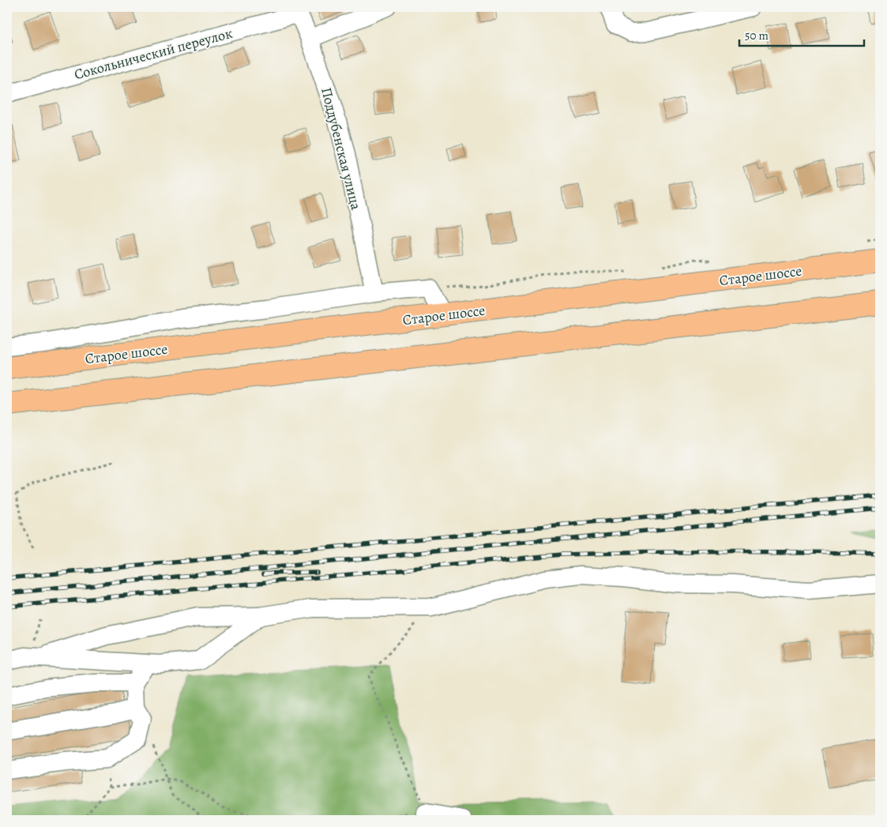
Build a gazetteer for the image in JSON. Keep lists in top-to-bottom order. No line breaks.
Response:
{"streets":{"highway":["Старое шоссе"],"street":["Сокольнический переулок","Поддубенская улица"]},"crossings":[["Сокольнический переулок","Поддубенская улица"]],"scale_bar":"50 m"}
